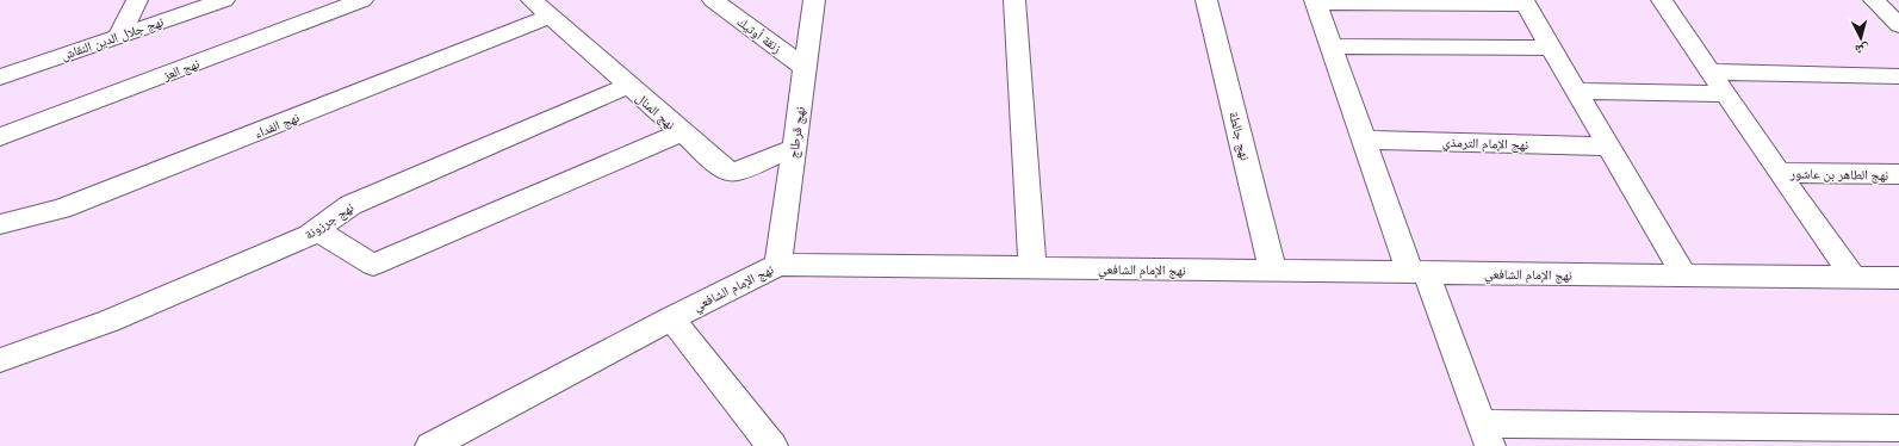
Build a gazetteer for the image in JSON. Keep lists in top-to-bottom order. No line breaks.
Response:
{"streets":{"street":["زنقة أوتيك","نهج جلال الدين النقاش","نهج العز","نهج المنال","نهج الفداء","نهج قرطاج","نهج جالطة","نهج الإمام الترمذي","نهج الطاهر بن عاشور","نهج جرزونة","نهج الإمام الشافعي"]},"crossings":[["زنقة أوتيك","نهج قرطاج"],["نهج المنال","نهج الفداء"],["نهج المنال","نهج قرطاج"],["نهج المنال","نهج جرزونة"],["نهج قرطاج","نهج الإمام الشافعي"],["نهج جالطة","نهج الإمام الشافعي"]],"north":"bottom"}
